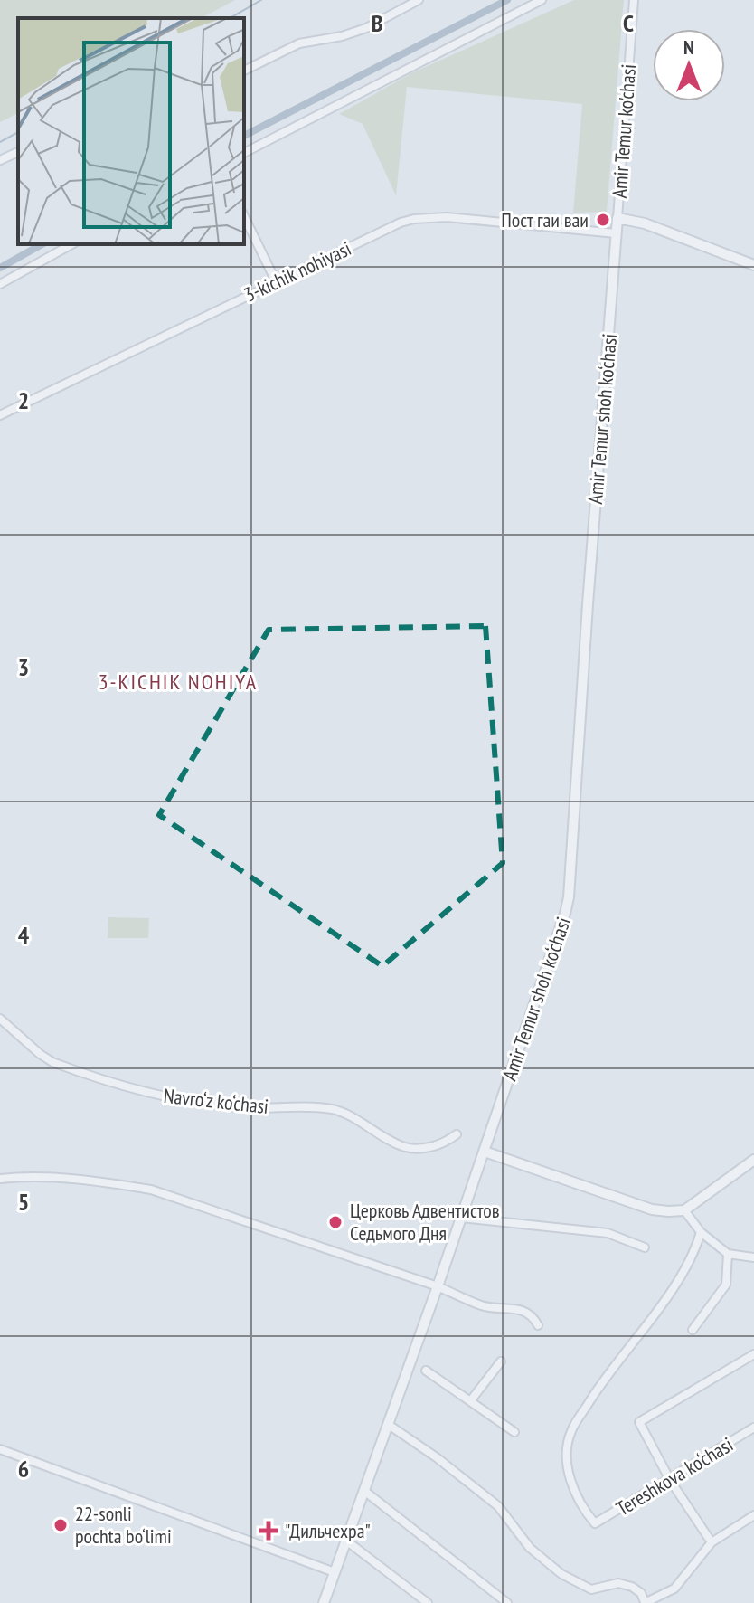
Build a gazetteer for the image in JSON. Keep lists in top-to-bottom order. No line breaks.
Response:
{"streets":{"main road":["Amir Temur shoh ko‘chasi"],"street":["Amir Temur ko'chasi","3-kichik nohiyasi","Navro‘z ko‘chasi","Tereshkova ko‘chasi"]},"crossings":[["Amir Temur ko'chasi","Amir Temur shoh ko‘chasi"],["3-kichik nohiyasi","Amir Temur shoh ko‘chasi"]],"districts":["3-KICHIK NOHIYA"],"places":{"other":["Пост гаи ваи","Церковь Адвентистов Седьмого Дня","22-sonli pochta bo‘limi"],"health":["\"Дильчехра\""]},"north":"top","grid":{"columns":["B","C"],"rows":["2","3","4","5","6"]}}
